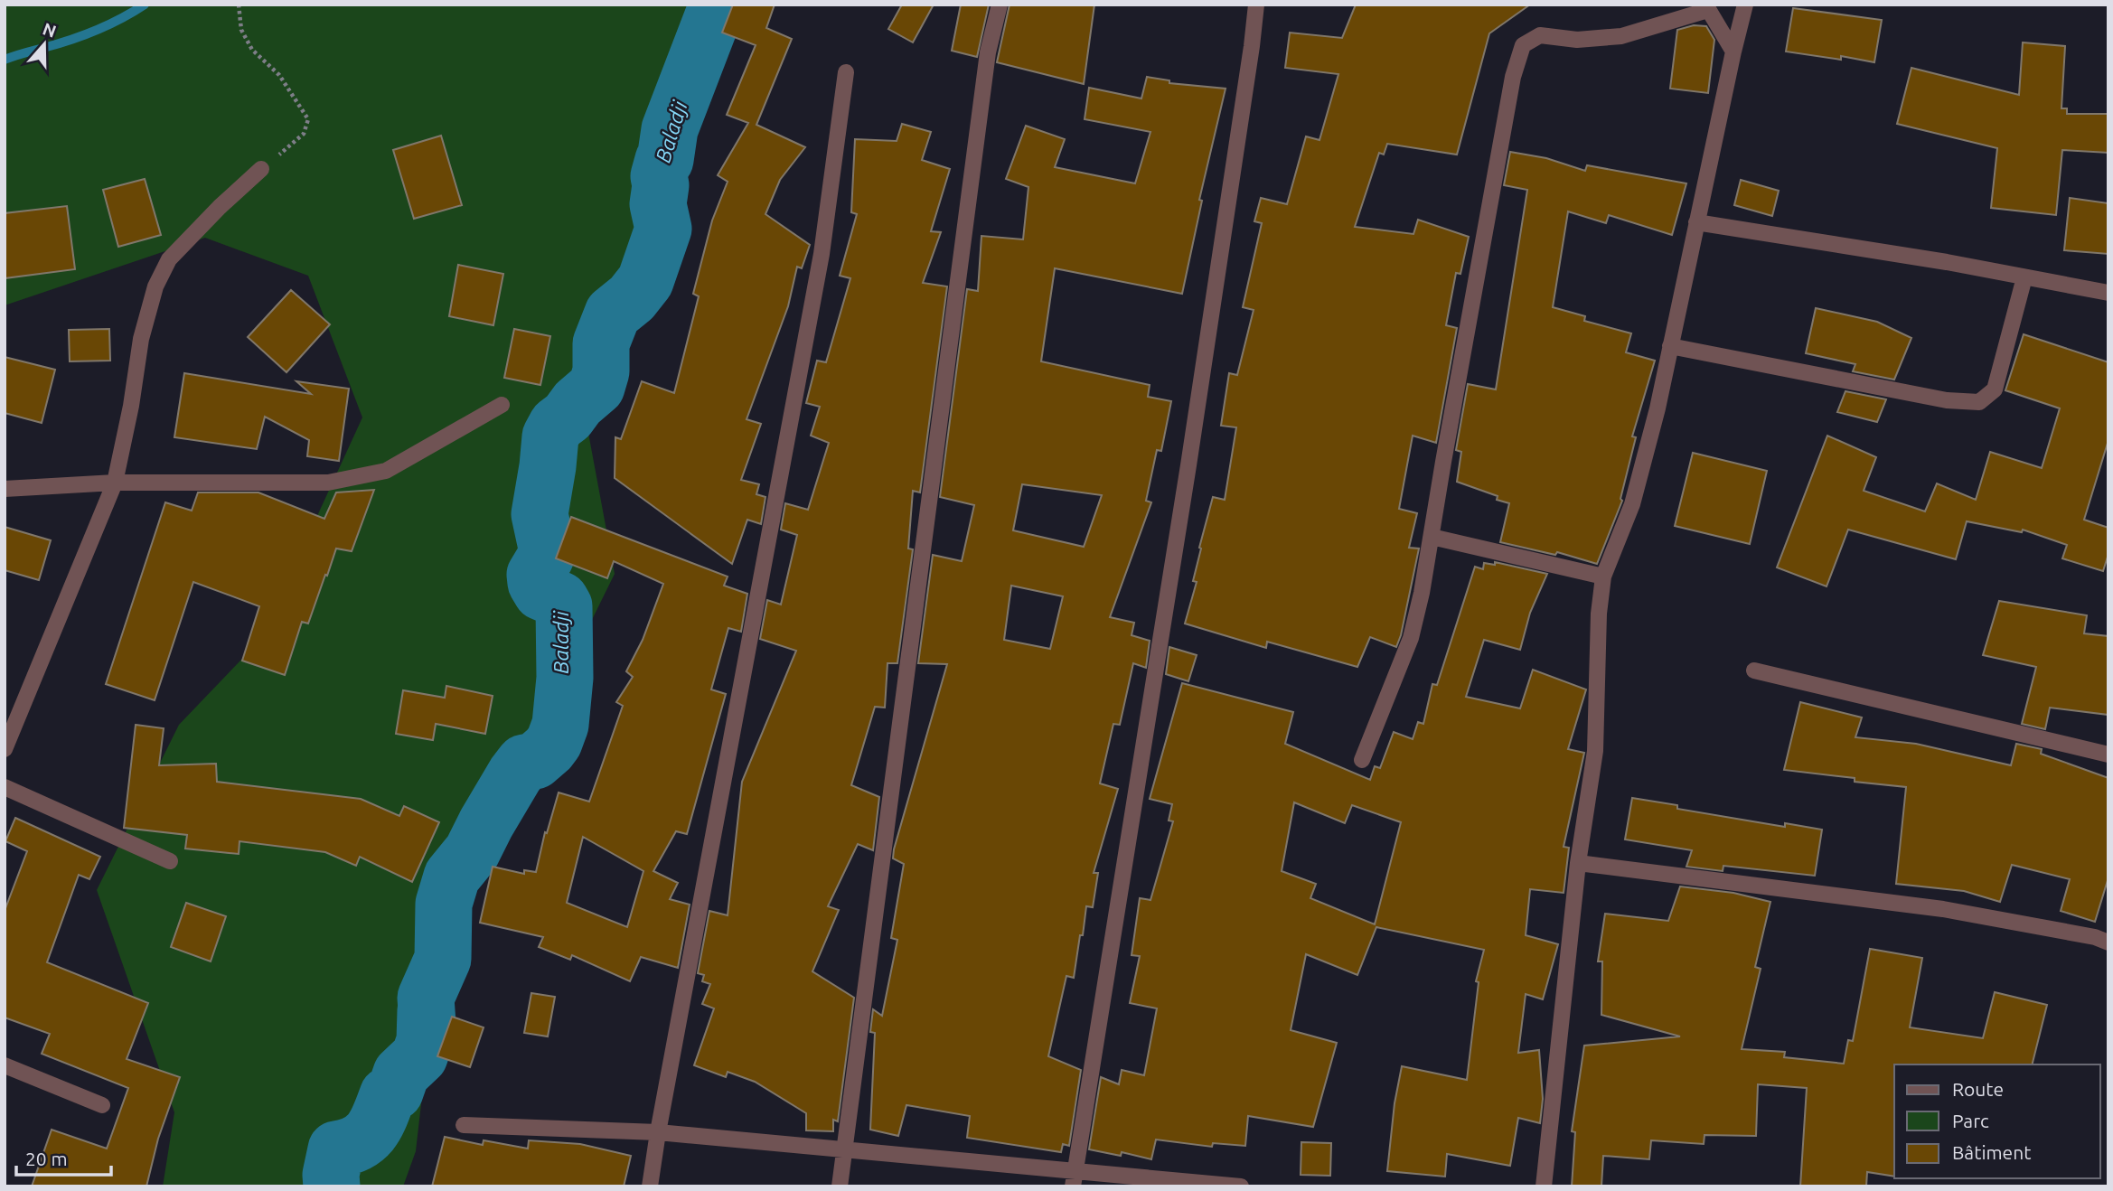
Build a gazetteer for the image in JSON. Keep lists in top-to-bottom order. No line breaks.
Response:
{"water":["Baladji"],"legend":["Route","Parc","Bâtiment"],"scale_bar":"20 m","north":"top"}
